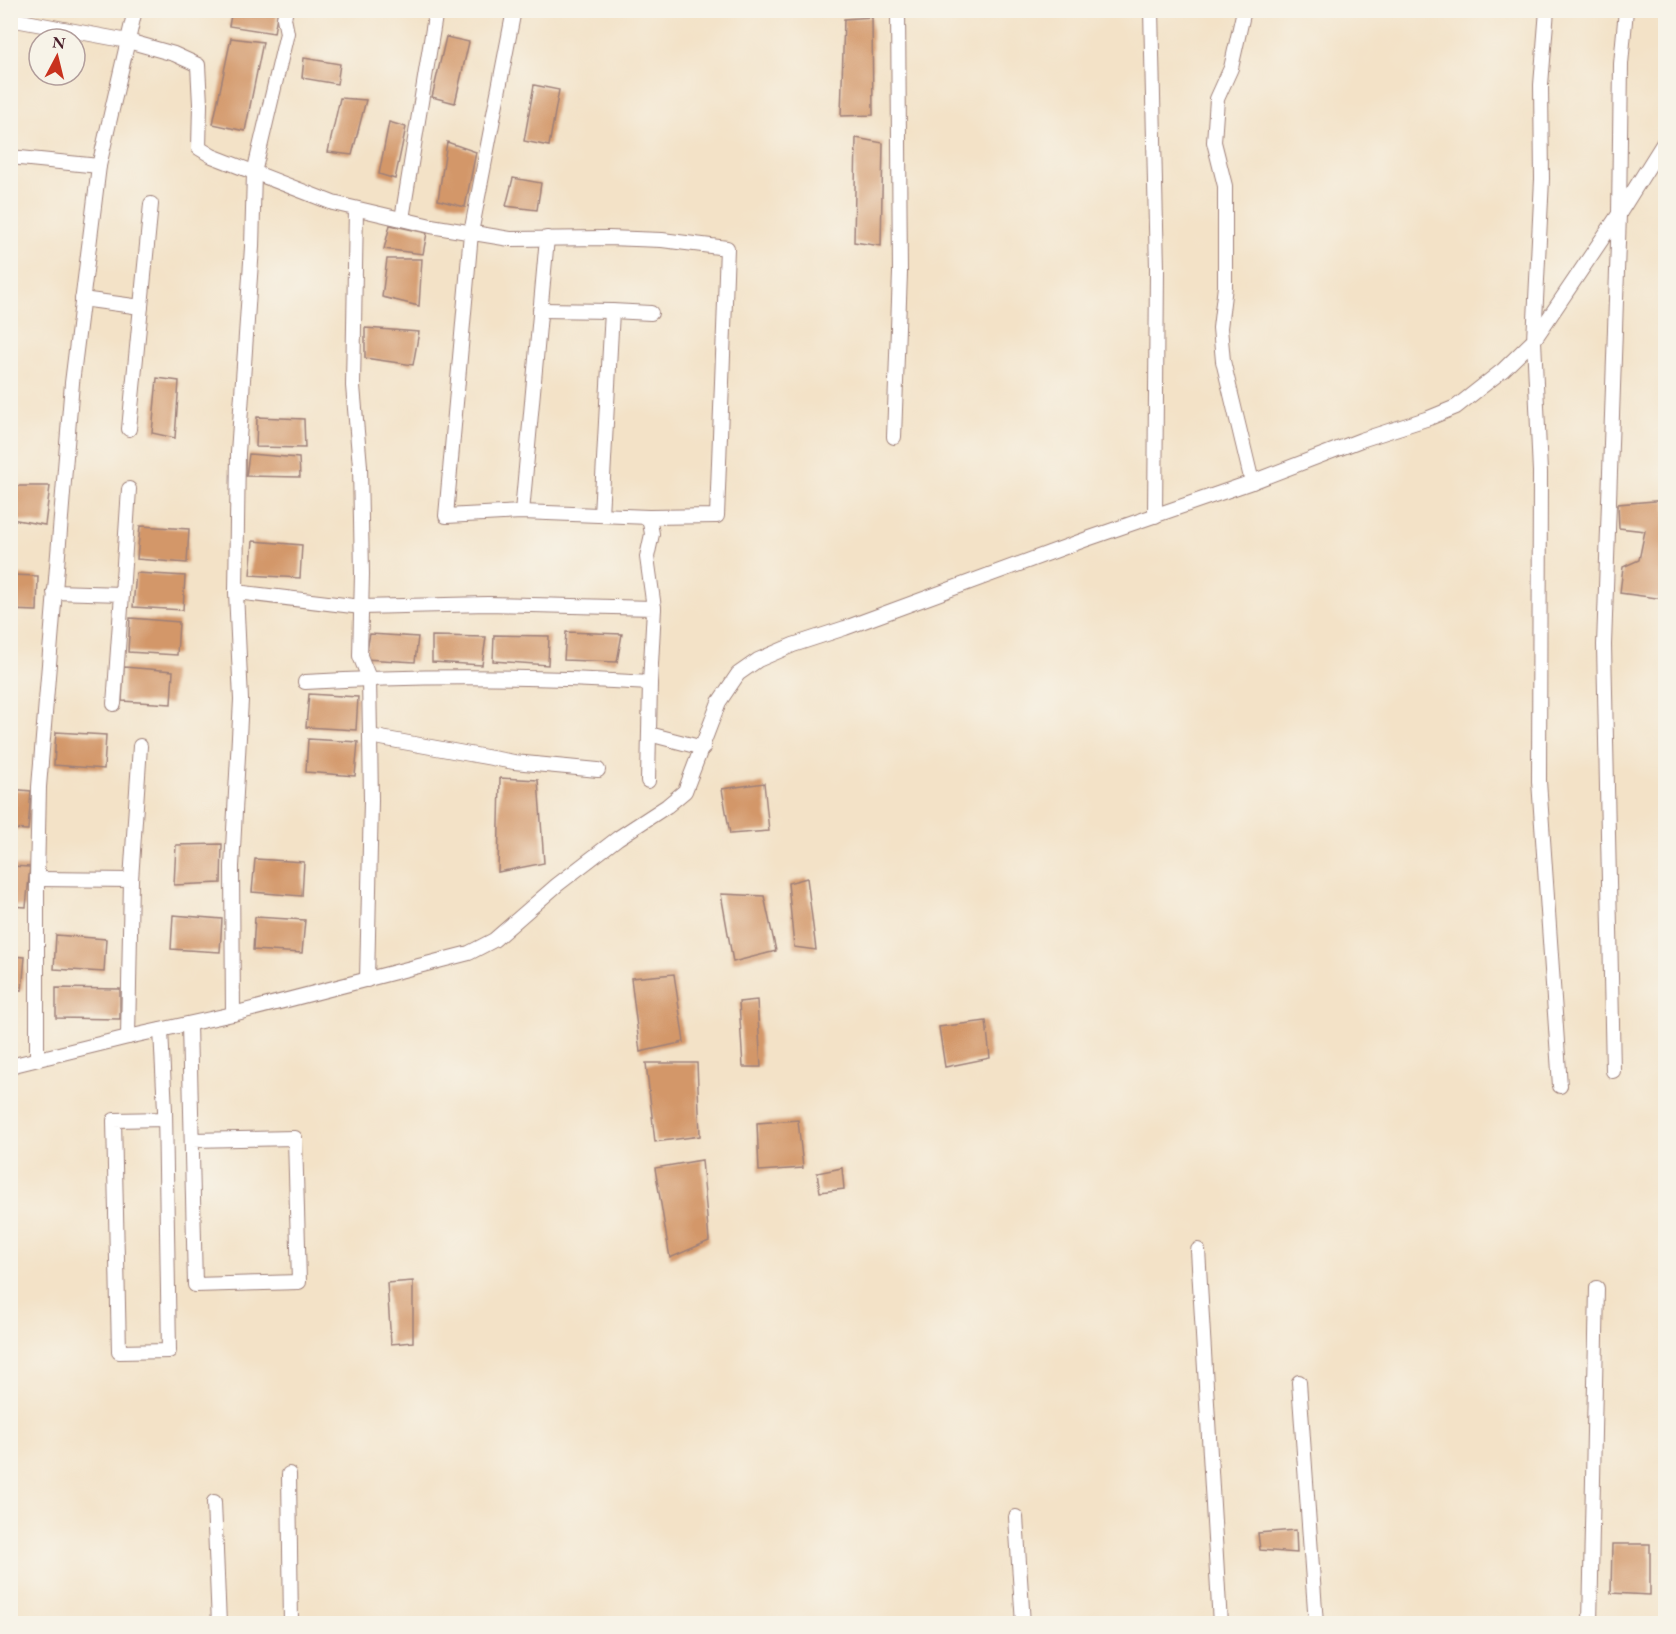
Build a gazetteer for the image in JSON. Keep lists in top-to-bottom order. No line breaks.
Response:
{"north":"top"}
